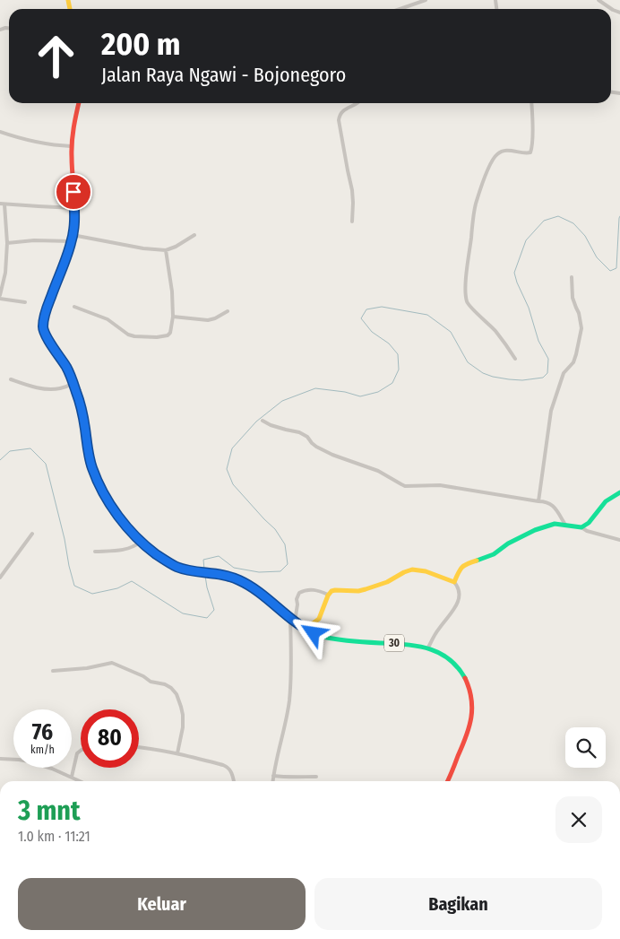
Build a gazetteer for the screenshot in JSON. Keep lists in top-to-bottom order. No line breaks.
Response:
{"streets":{"main road":["30"]},"page":{"turn":["200 m","Jalan Raya Ngawi - Bojonegoro"],"speed":"76 km/h","limit":"80","heading":["3 mnt","1.0 km · 11:21"],"buttons":["Keluar","Bagikan"]}}
